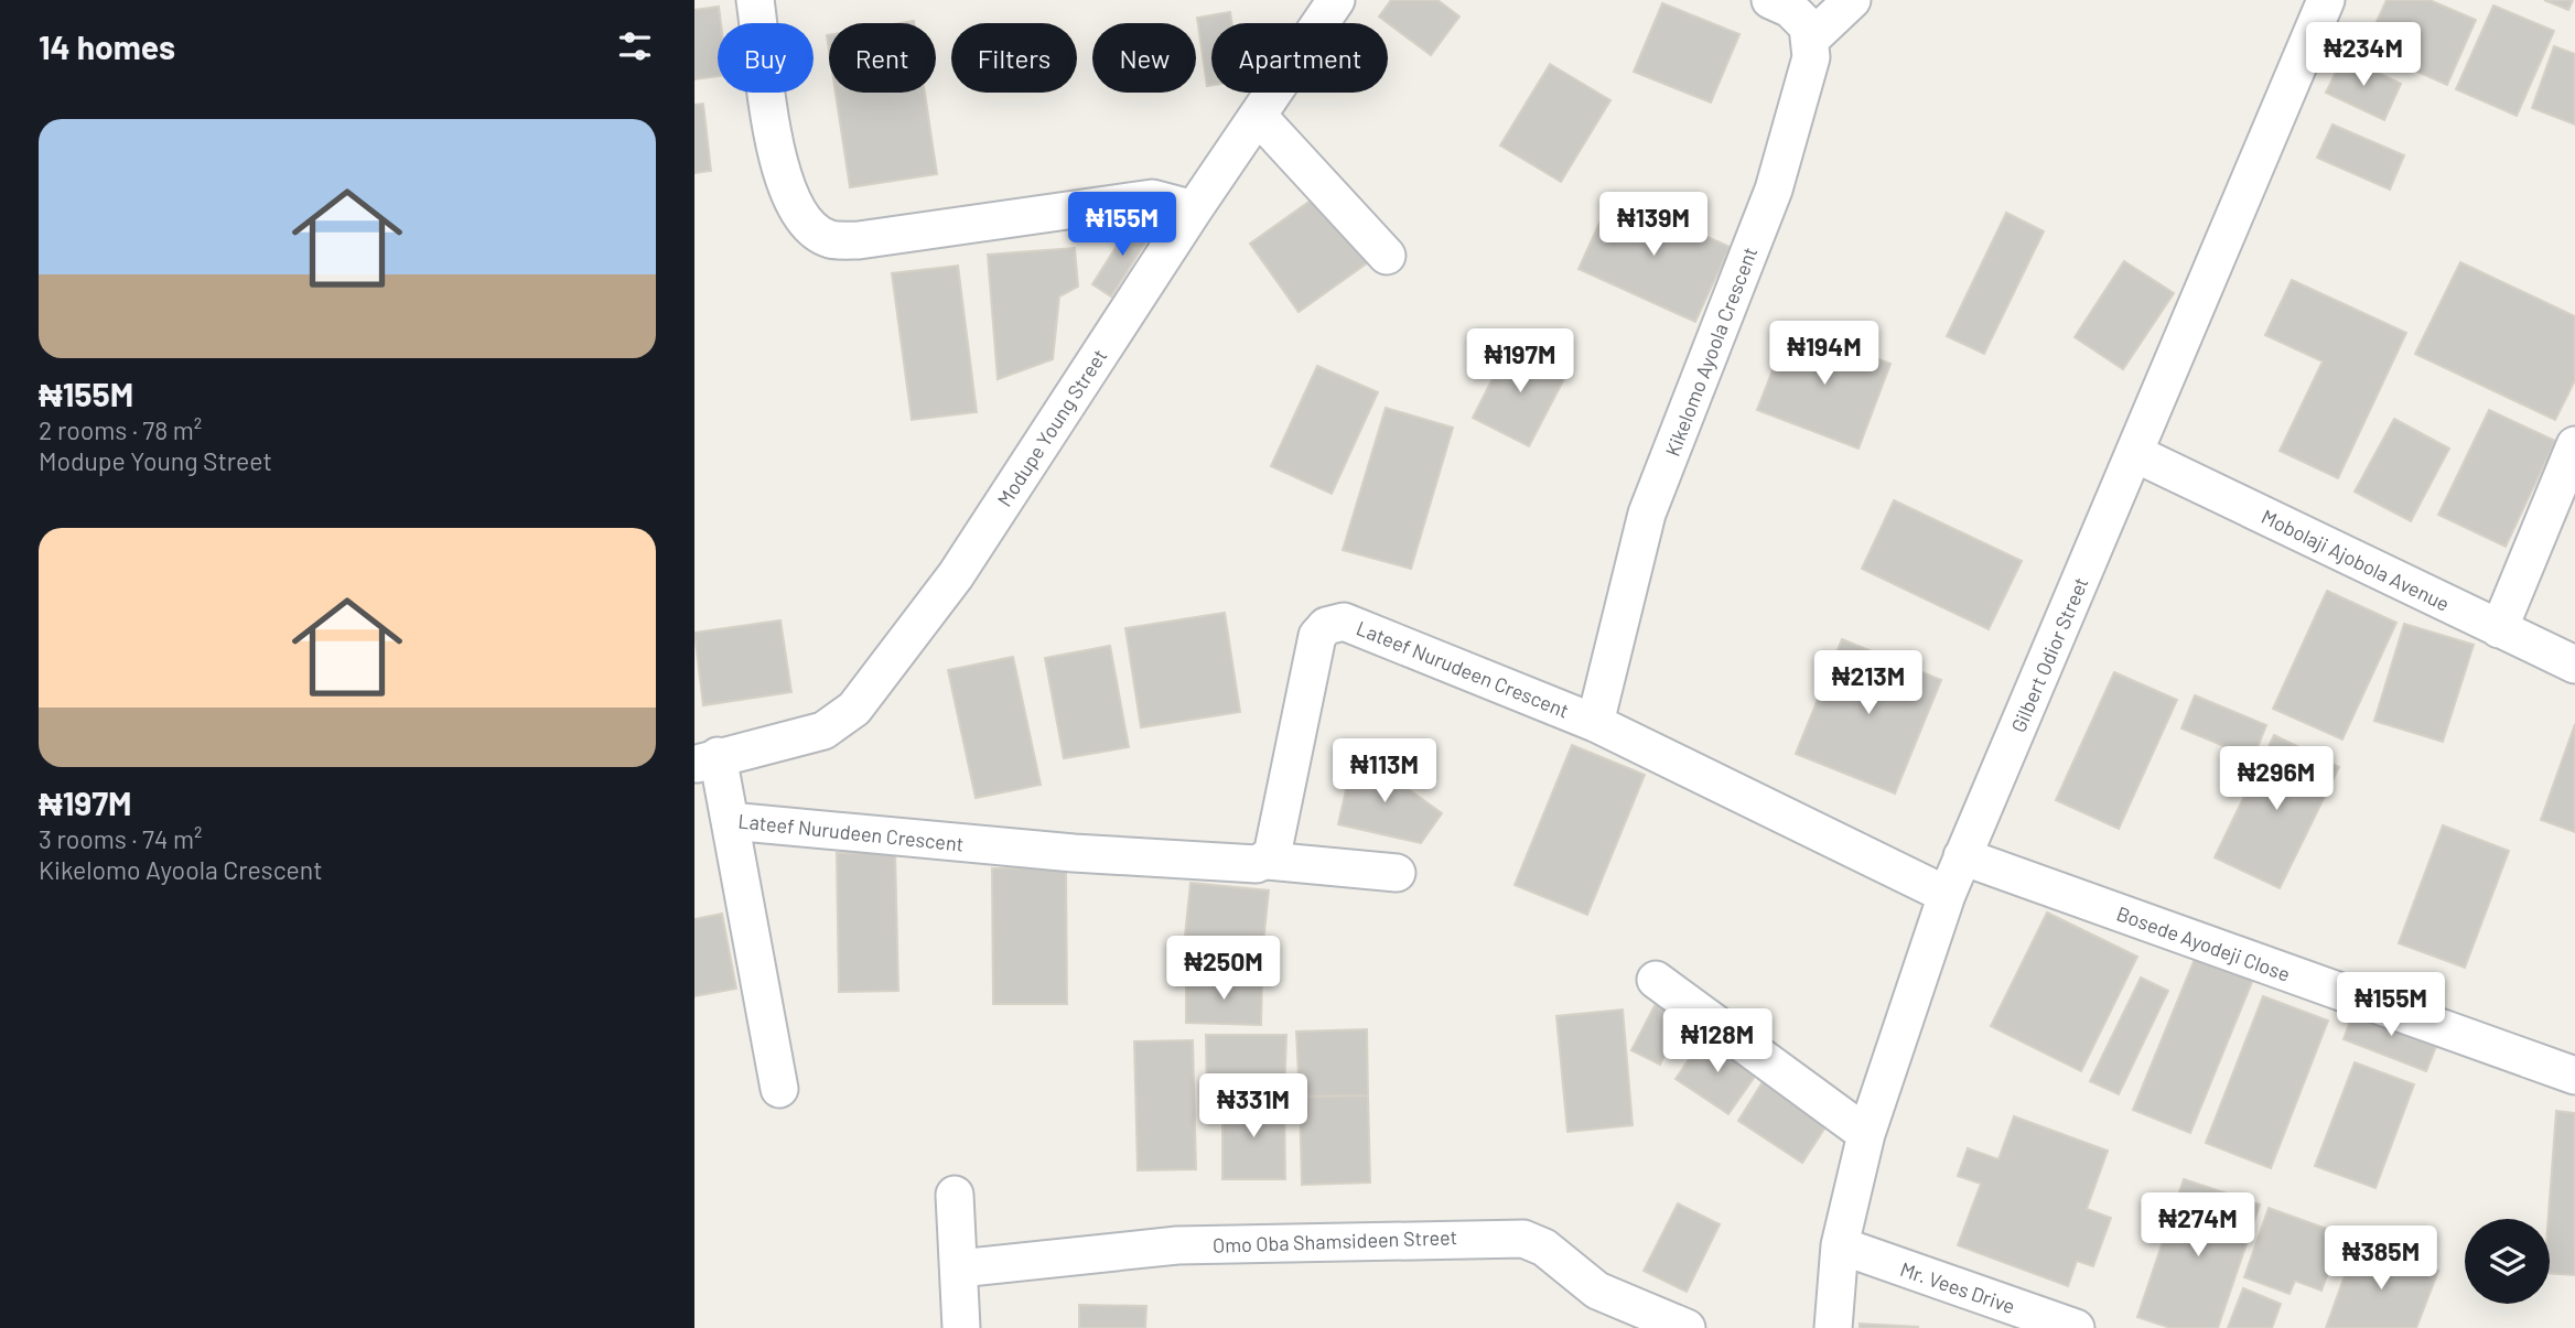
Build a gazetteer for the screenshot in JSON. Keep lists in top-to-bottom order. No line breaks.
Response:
{"streets":{"street":["Kikelomo Ayoola Crescent","Modupe Young Street","Mobolaji Ajobola Avenue","Gilbert Odior Street","Lateef Nurudeen Crescent","Bosede Ayodeji Close","Omo Oba Shamsideen Street","Mr. Vees Drive"]},"crossings":[["Kikelomo Ayoola Crescent","Lateef Nurudeen Crescent"],["Modupe Young Street","Lateef Nurudeen Crescent"],["Mobolaji Ajobola Avenue","Gilbert Odior Street"],["Gilbert Odior Street","Lateef Nurudeen Crescent"],["Gilbert Odior Street","Bosede Ayodeji Close"],["Gilbert Odior Street","Mr. Vees Drive"]],"page":{"heading":"14 homes","price":["₦234M","₦155M","₦139M","₦194M","₦197M","₦213M","₦113M","₦296M","₦250M","₦155M","₦128M","₦331M","₦274M","₦385M"],"chip":["Buy","Rent","Filters","New","Apartment"],"list":[{"name":"₦155M","note":"2 rooms · 78 m² · Modupe Young Street"},{"name":"₦197M","note":"3 rooms · 74 m² · Kikelomo Ayoola Crescent"}]}}
